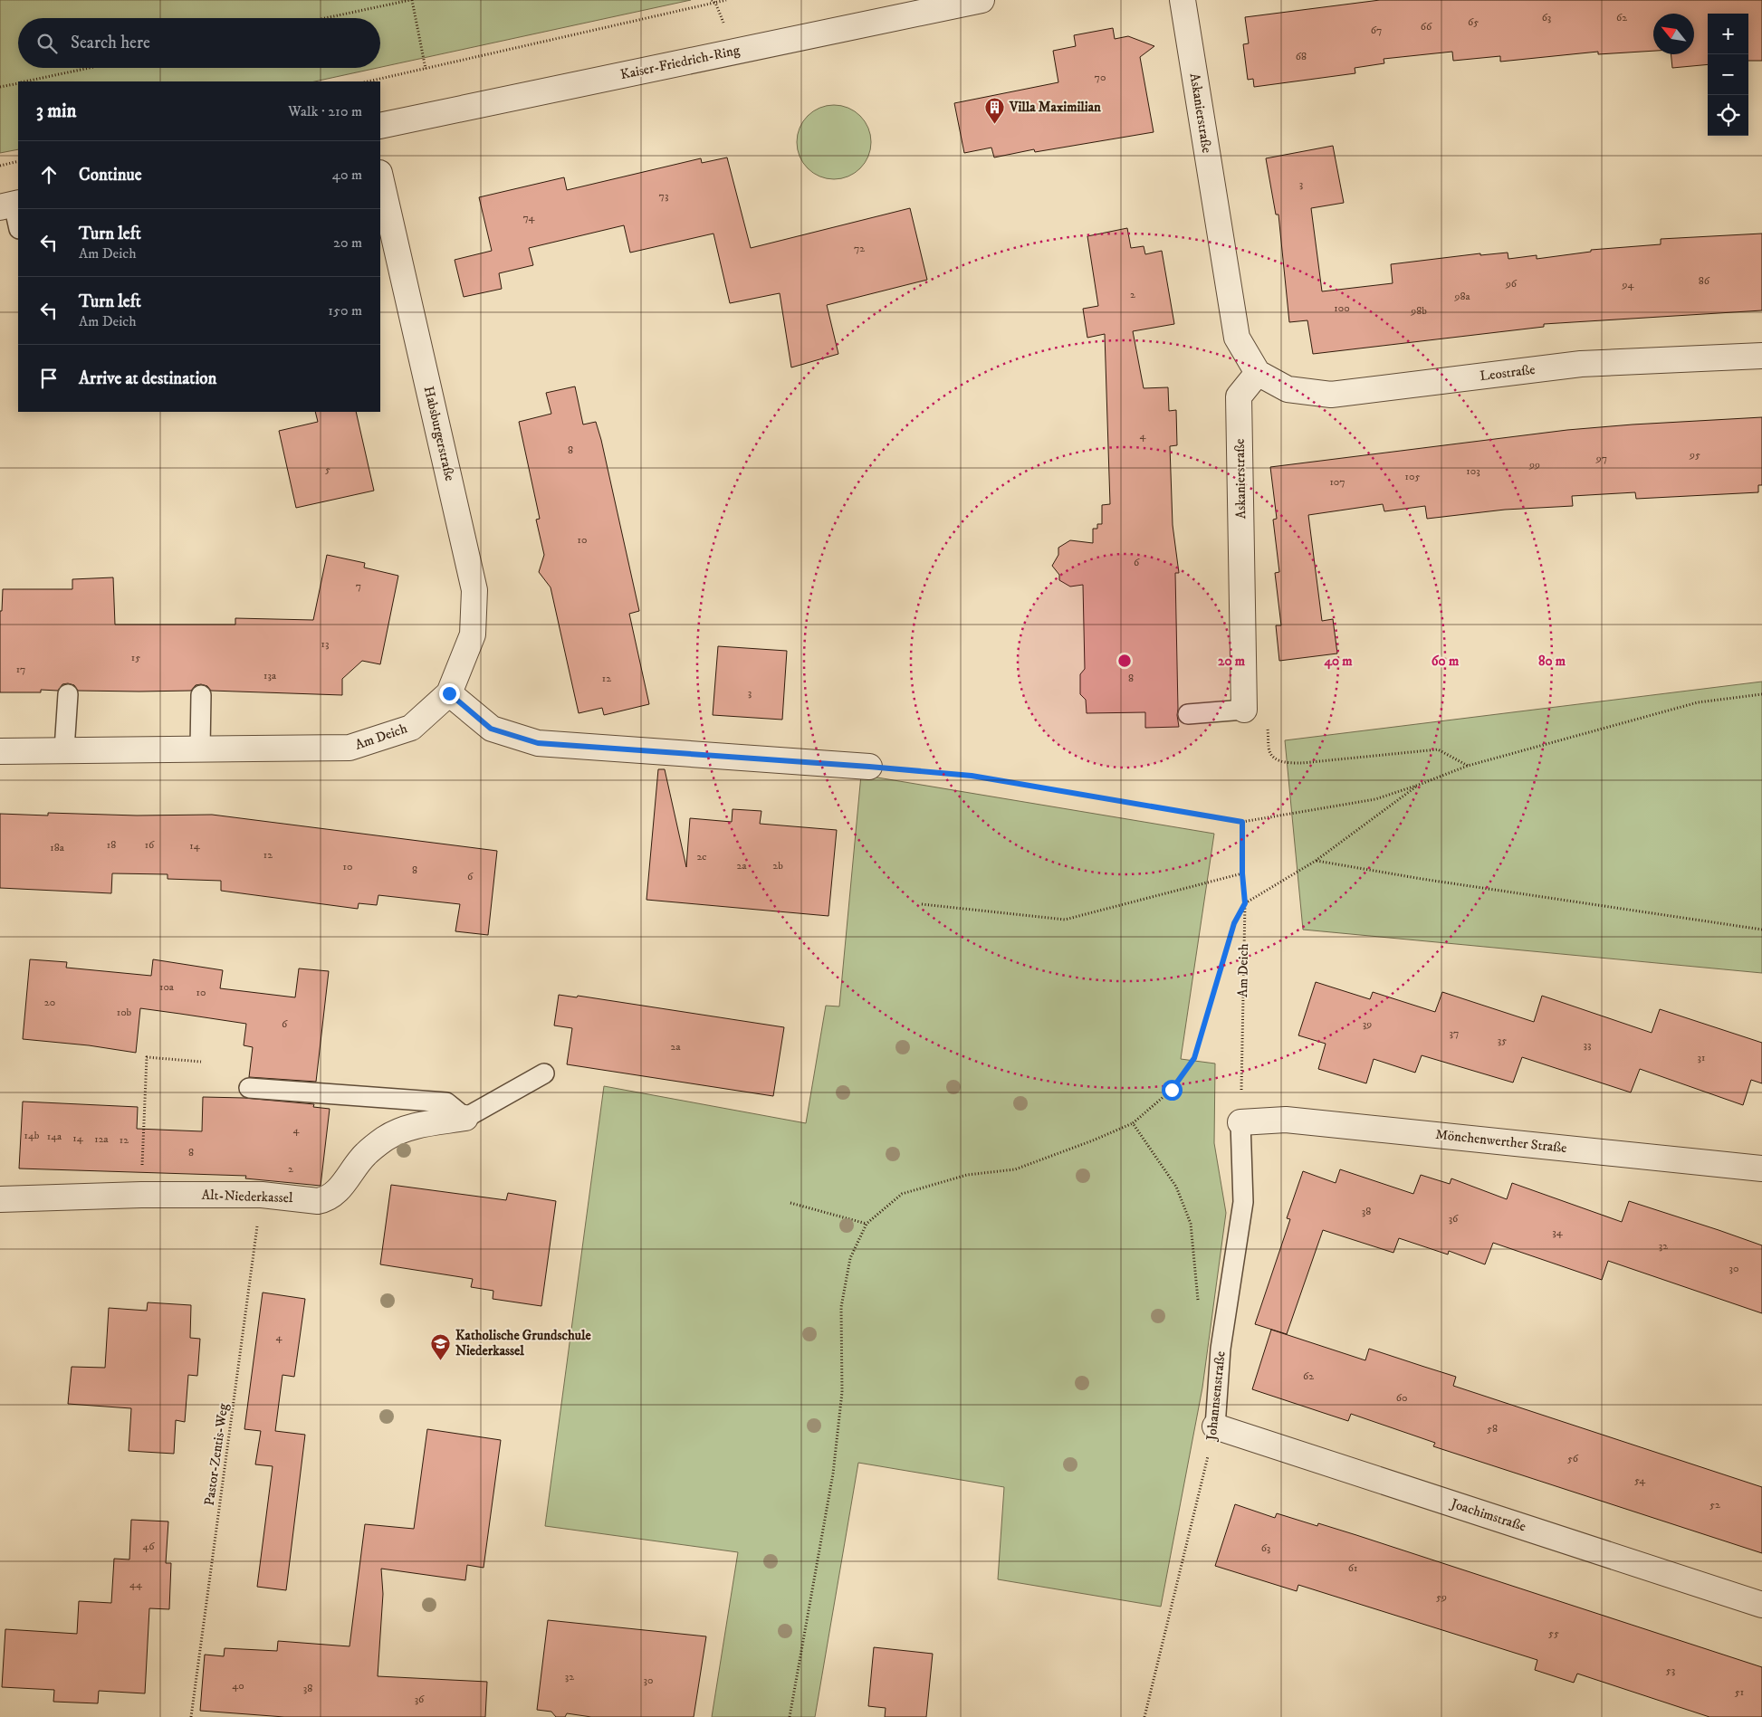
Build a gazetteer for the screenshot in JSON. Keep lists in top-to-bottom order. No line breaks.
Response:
{"streets":{"street":["Kaiser-Friedrich-Ring","Askanierstraße","Leostraße","Habsburgerstraße","Am Deich","Mönchenwerther Straße","Alt-Niederkassel","Joachimstraße"],"lane":["Johannsenstraße"],"path":["Pastor-Zentis-Weg"]},"crossings":[["Askanierstraße","Leostraße"],["Habsburgerstraße","Am Deich"],["Am Deich","Mönchenwerther Straße"],["Am Deich","Johannsenstraße"],["Mönchenwerther Straße","Johannsenstraße"],["Alt-Niederkassel","Pastor-Zentis-Weg"],["Johannsenstraße","Joachimstraße"]],"places":{"building":["Villa Maximilian"],"school or university":["Katholische Grundschule Niederkassel"]},"house_numbers":["63","62","65","66","67","68","70","3","73","74","72","86","96","94","2","98a","100","98b","4","8","95","97","99","5","103","105","107","10","6","7","13","15","17","13a","12","8","3","18","16","14","18a","12","2c","2a","2b","10","8","6","10a","10","20","10b","6","39","37","35","33","2a","31","4","14b","14a","14","12a","12","8","2","38","36","34","32","30","4","62","60","58","56","54","52","46","63","61","44","59","55","53","32","30","40","38","51","36"],"north":"top left","page":{"map_buttons":["+","−"],"search":"Search here","heading":["3 min","Walk · 210 m"],"list":[["Continue","40 m"],["Turn left","Am Deich","20 m"],["Turn left","Am Deich","150 m"],"Arrive at destination"]},"rings":["20 m","40 m","60 m","80 m"]}
